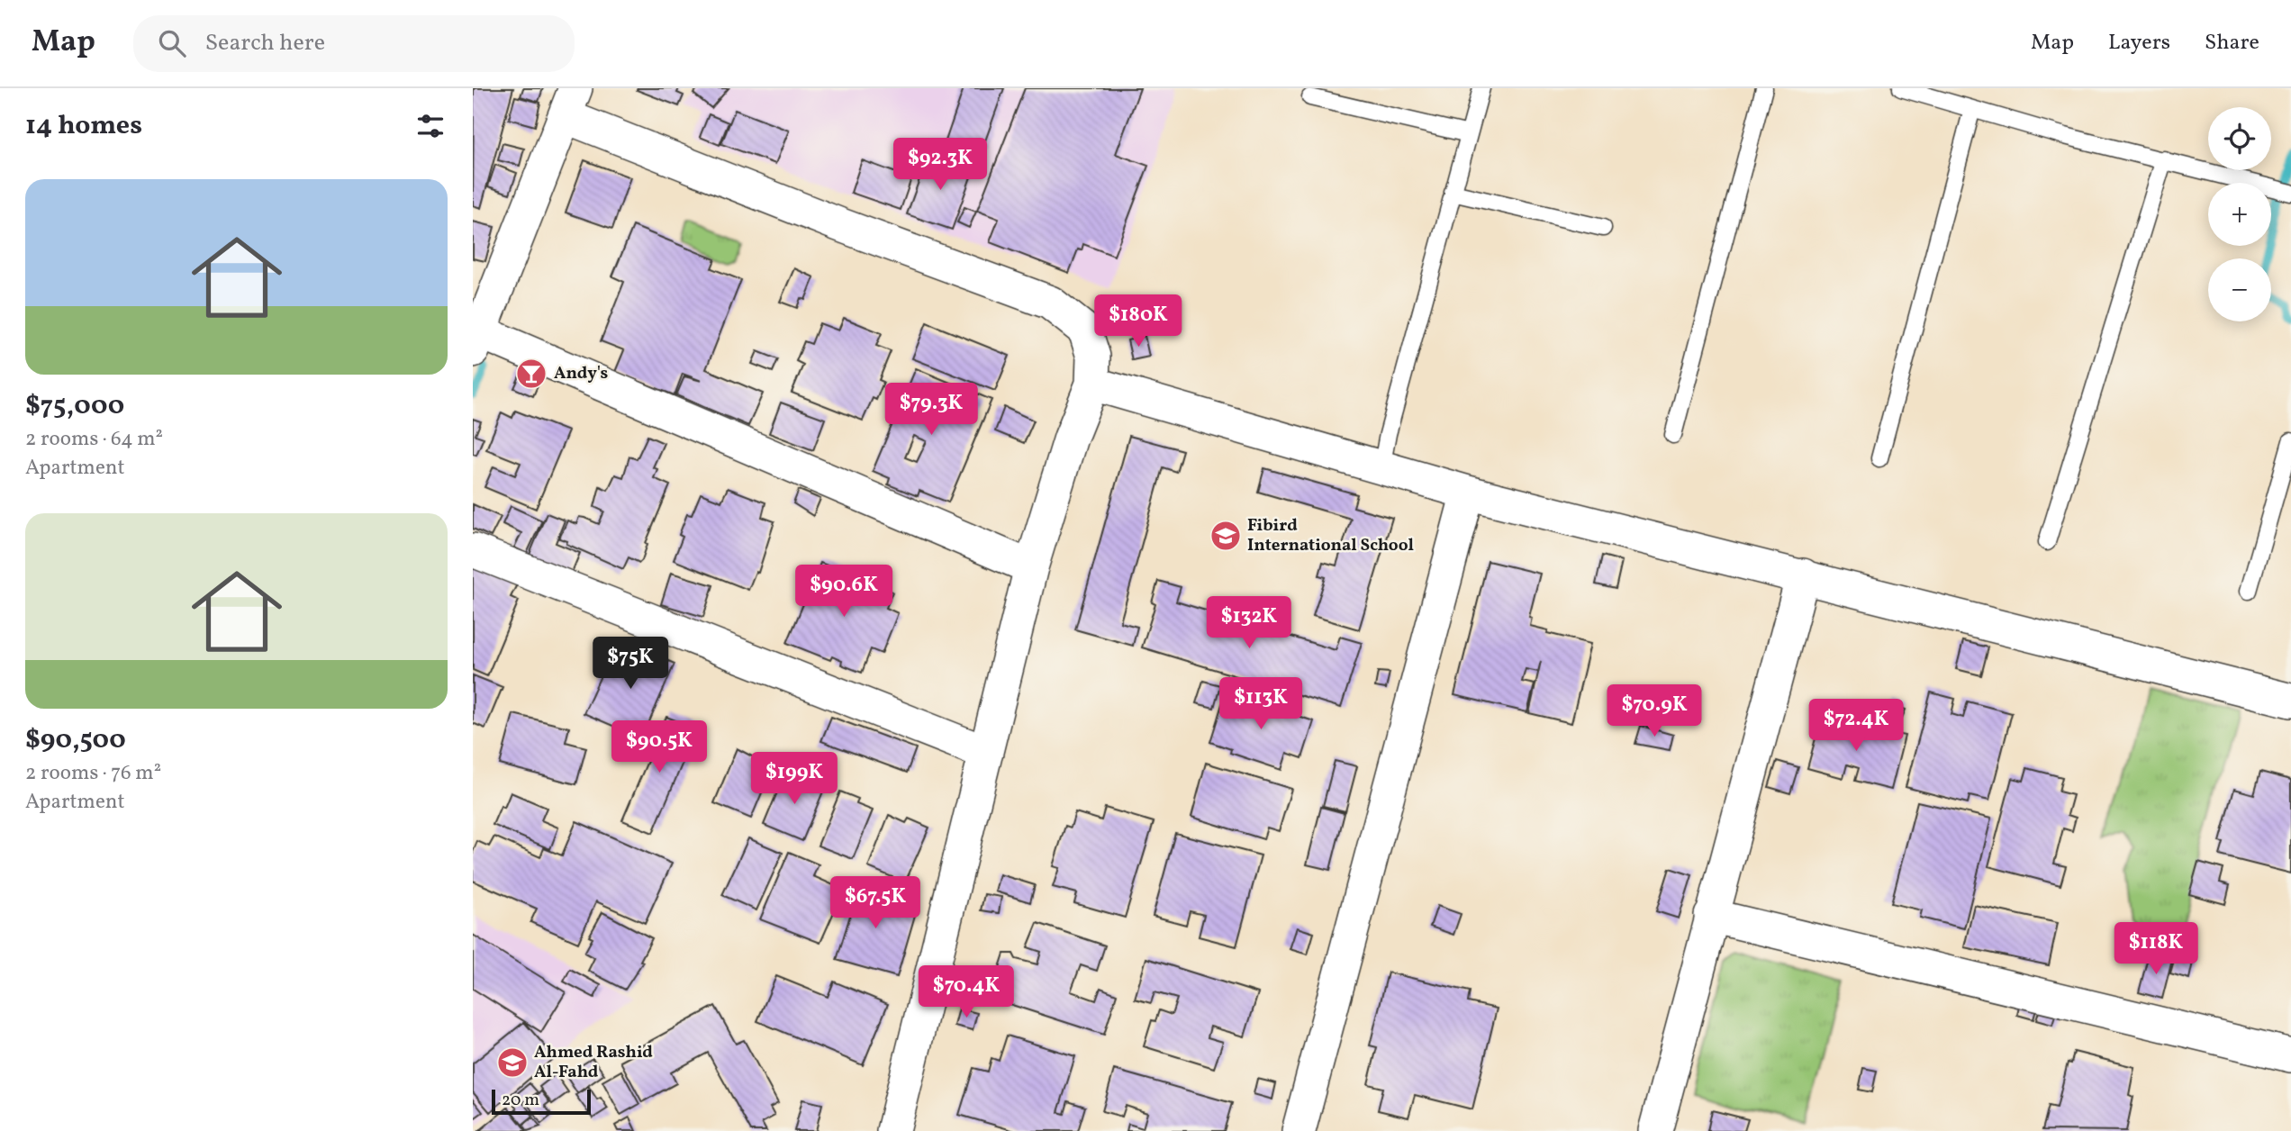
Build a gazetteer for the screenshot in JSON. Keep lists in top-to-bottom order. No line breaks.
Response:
{"places":{"bar":["Andy's"],"school or university":["Fibird International School","Ahmed Rashid Al-Fahd"]},"scale_bar":"20 m","page":{"header":"Map","search":"Search here","nav":["Map","Layers","Share"],"heading":"14 homes","map_buttons":["+","−"],"price":["$92.3K","$180K","$79.3K","$90.6K","$132K","$75K","$113K","$70.9K","$72.4K","$90.5K","$199K","$67.5K","$118K","$70.4K"],"list":[{"name":"$75,000","note":"2 rooms · 64 m² · Apartment"},{"name":"$90,500","note":"2 rooms · 76 m² · Apartment"}],"scale":"20 m"}}
